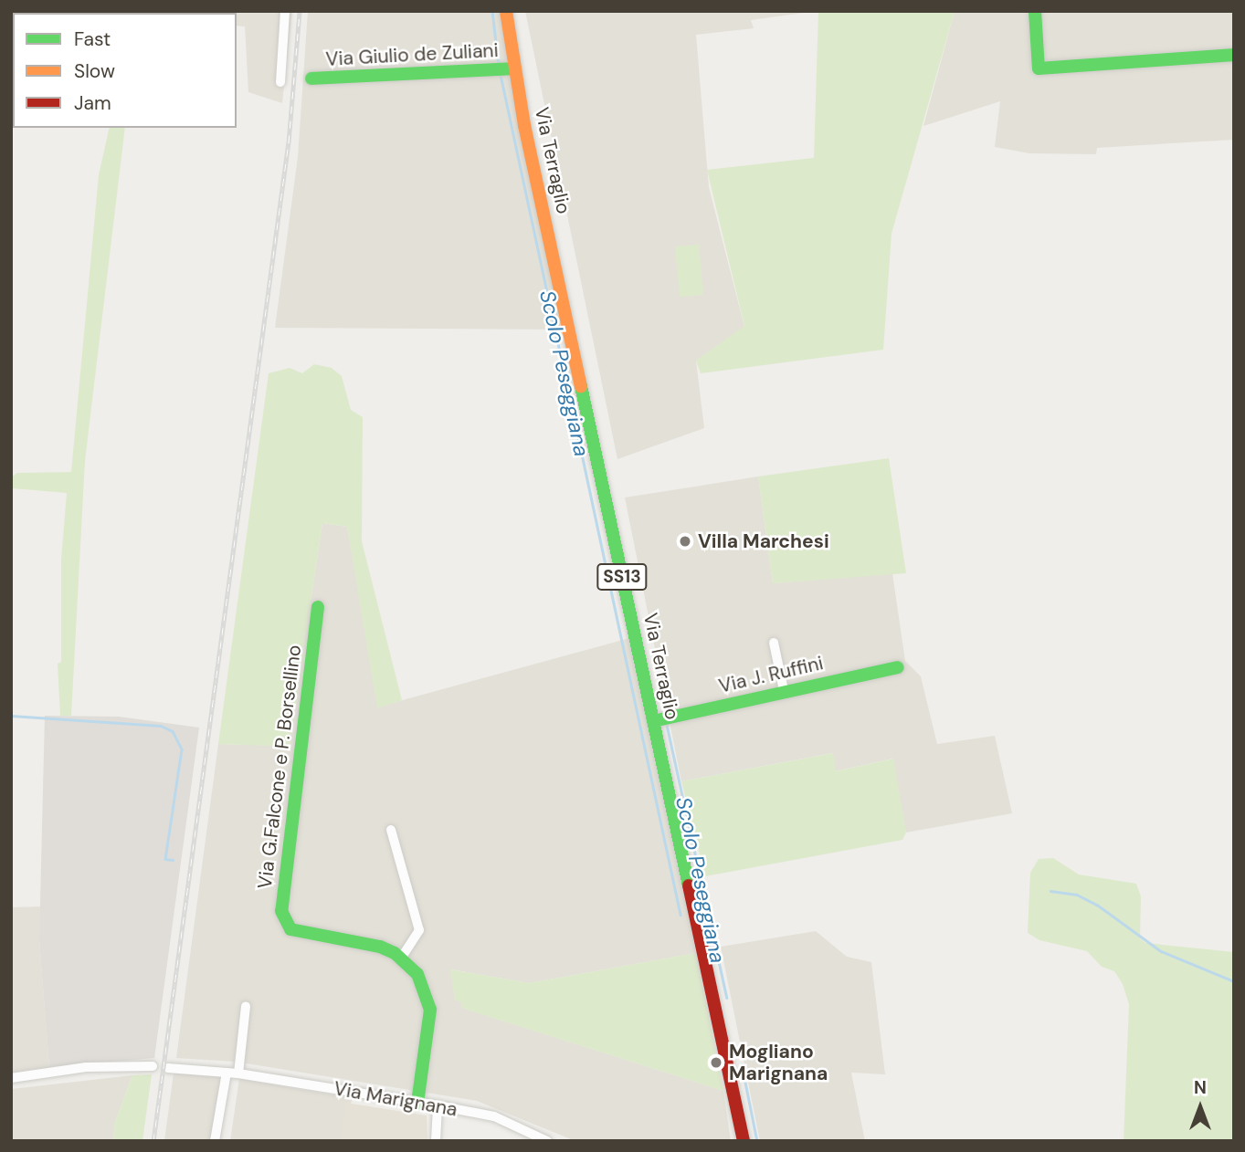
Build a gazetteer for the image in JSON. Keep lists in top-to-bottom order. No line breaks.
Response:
{"streets":{"street":["Via Giulio de Zuliani","Via Terraglio","SS13","Via J. Ruffini","Via G.Falcone e P. Borsellino","Via Marignana"]},"crossings":[["Via Giulio de Zuliani","Via Terraglio"],["Via Terraglio","Via J. Ruffini"],["Via G.Falcone e P. Borsellino","Via Marignana"]],"water":["Scolo Peseggiana"],"places":["Villa Marchesi","Mogliano Marignana"],"legend":["Fast","Slow","Jam"],"north":"top"}
